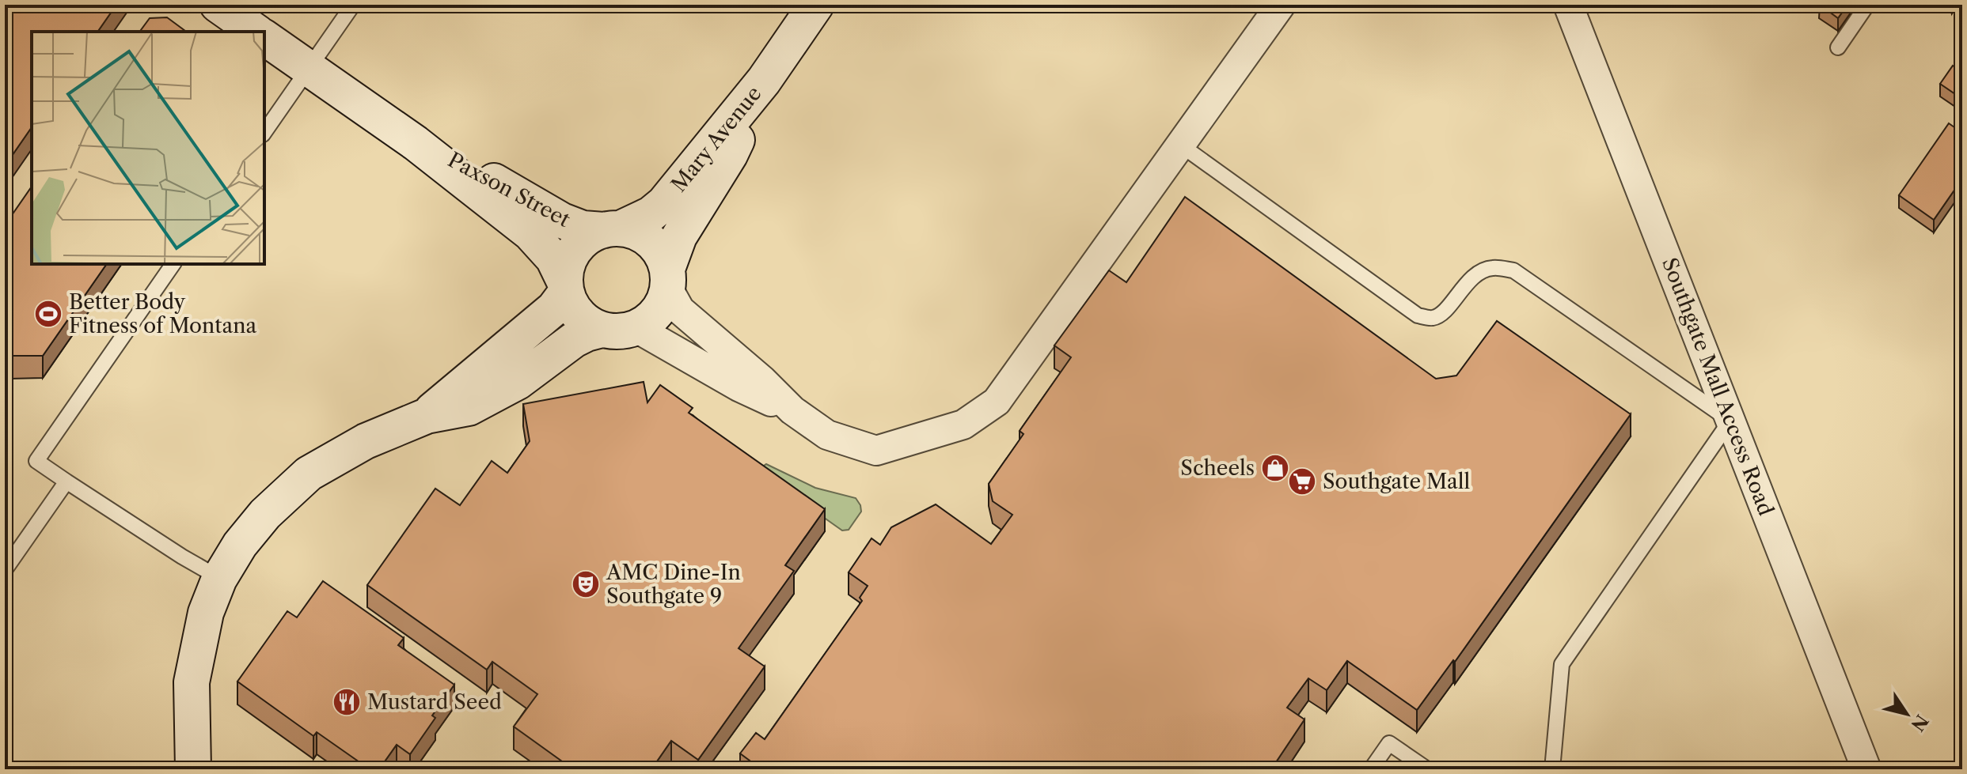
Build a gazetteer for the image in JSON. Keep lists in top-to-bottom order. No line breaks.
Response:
{"streets":{"street":["Mary Avenue","Paxson Street","Southgate Mall Access Road"]},"crossings":[["Mary Avenue","Paxson Street"]],"places":{"sports":["Better Body Fitness of Montana"],"shop":["Scheels"],"supermarket":["Southgate Mall"],"theatre":["AMC Dine-In Southgate 9"],"restaurant":["Mustard Seed"]},"north":"bottom right"}
